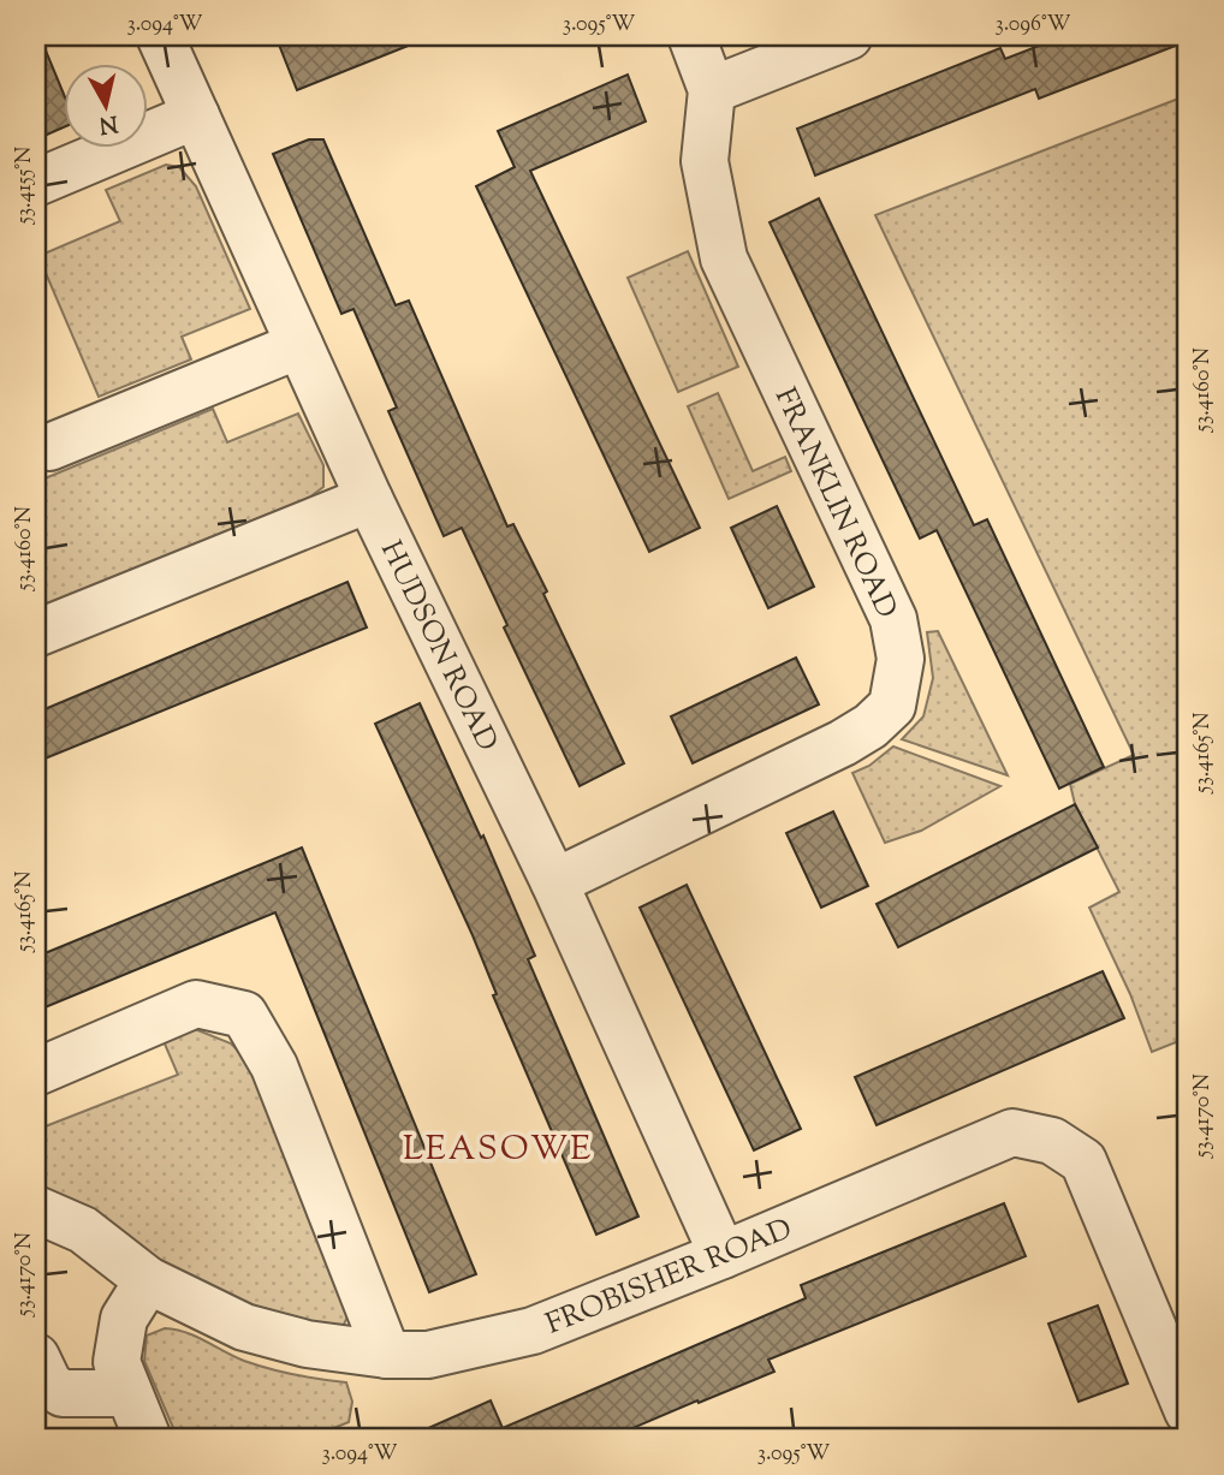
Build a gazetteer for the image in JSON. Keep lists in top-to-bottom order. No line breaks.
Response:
{"streets":{"street":["FRANKLIN ROAD","HUDSON ROAD","FROBISHER ROAD"]},"crossings":[["FRANKLIN ROAD","HUDSON ROAD"],["HUDSON ROAD","FROBISHER ROAD"]],"districts":["LEASOWE"],"north":"bottom","coordinates":["3.094°W","3.095°W","3.096°W","53.4155°N","53.4160°N","53.4165°N","53.4170°N"]}
